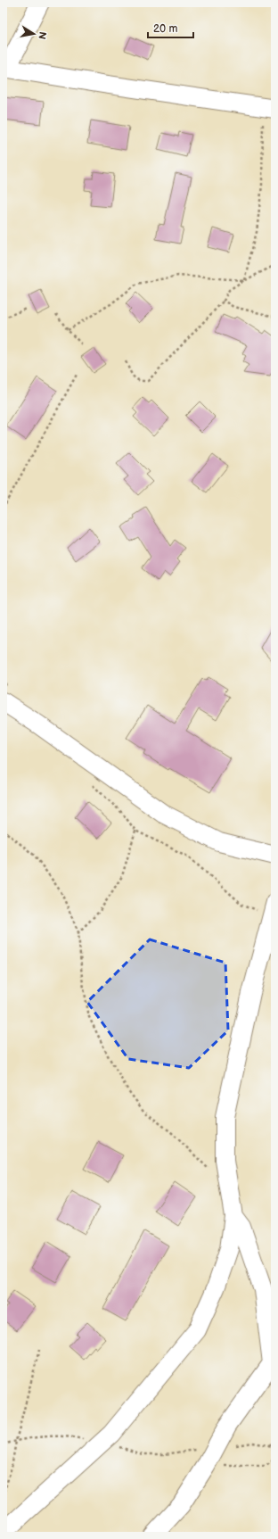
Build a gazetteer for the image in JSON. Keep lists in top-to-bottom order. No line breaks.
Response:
{"scale_bar":"20 m","north":"right"}
